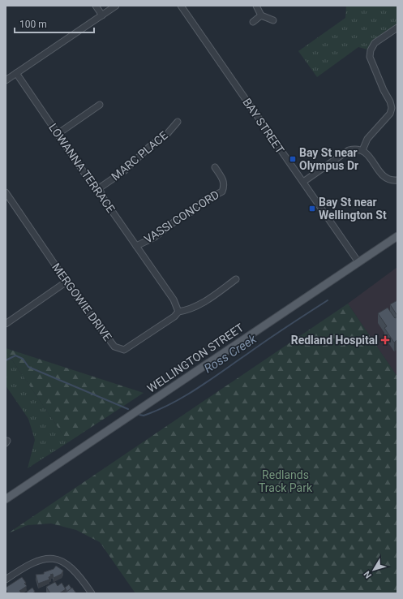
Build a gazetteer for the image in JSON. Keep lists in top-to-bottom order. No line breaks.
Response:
{"streets":{"main road":["WELLINGTON STREET"],"street":["BAY STREET","MARC PLACE","LOWANNA TERRACE","VASSI CONCORD","MERGOWIE DRIVE"]},"crossings":[["BAY STREET","WELLINGTON STREET"],["MARC PLACE","LOWANNA TERRACE"],["LOWANNA TERRACE","VASSI CONCORD"],["LOWANNA TERRACE","MERGOWIE DRIVE"]],"water":["Ross Creek"],"parks":["Redlands Track Park"],"places":{"transit":["Bay St near Olympus Dr","Bay St near Wellington St"],"health":["Redland Hospital"]},"scale_bar":"100 m","north":"bottom left"}
